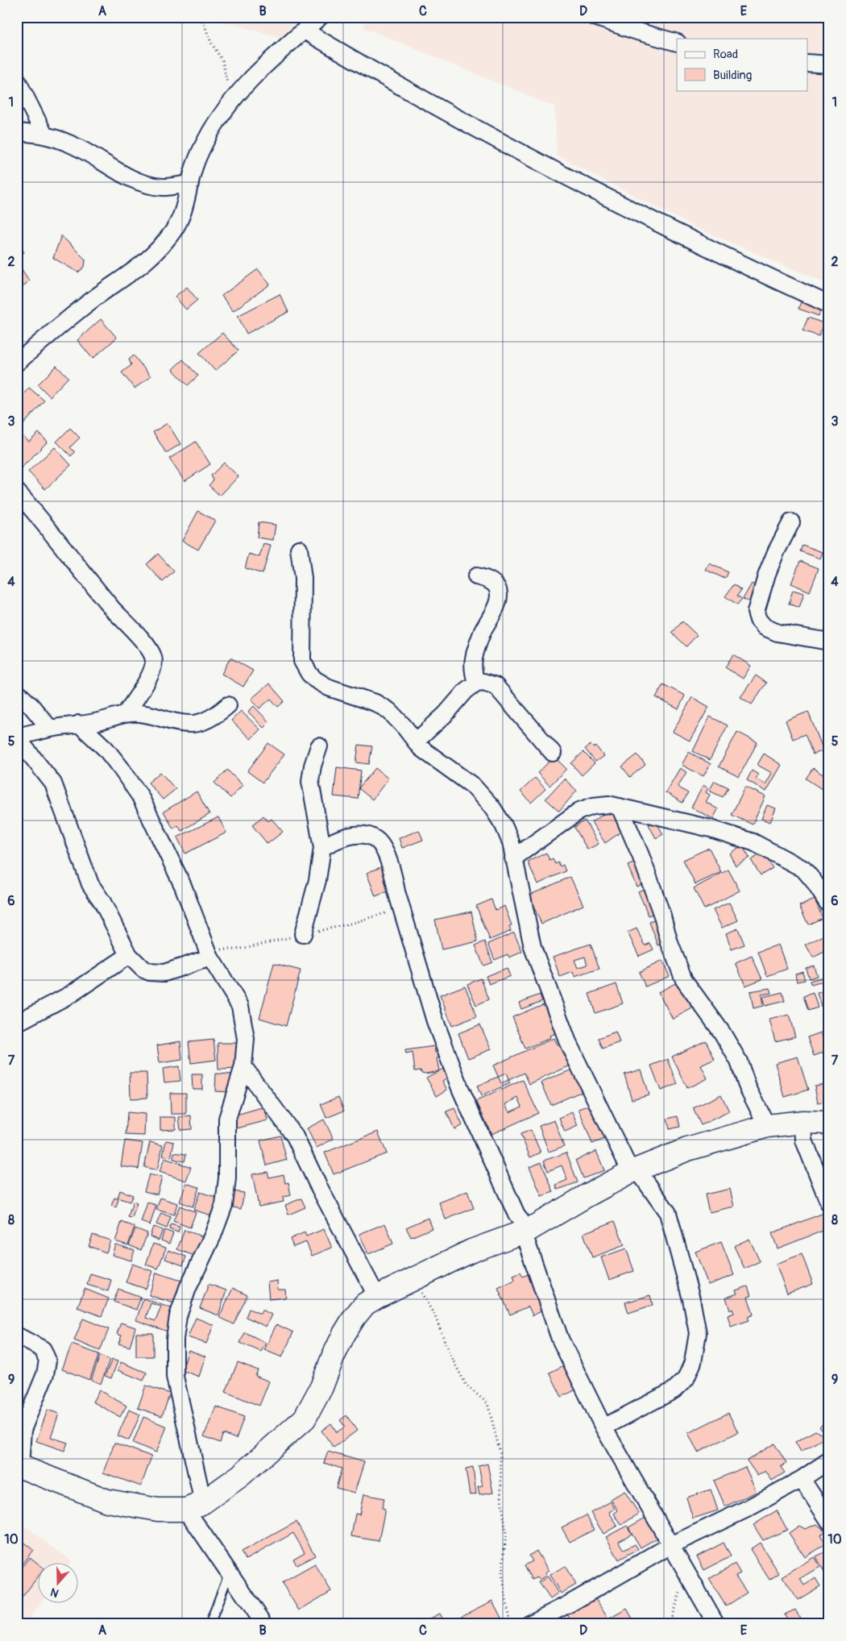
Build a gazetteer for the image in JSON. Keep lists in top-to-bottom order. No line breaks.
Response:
{"legend":["Road","Building"],"north":"bottom","grid":{"columns":["A","B","C","D","E"],"rows":["1","2","3","4","5","6","7","8","9","10"]}}
